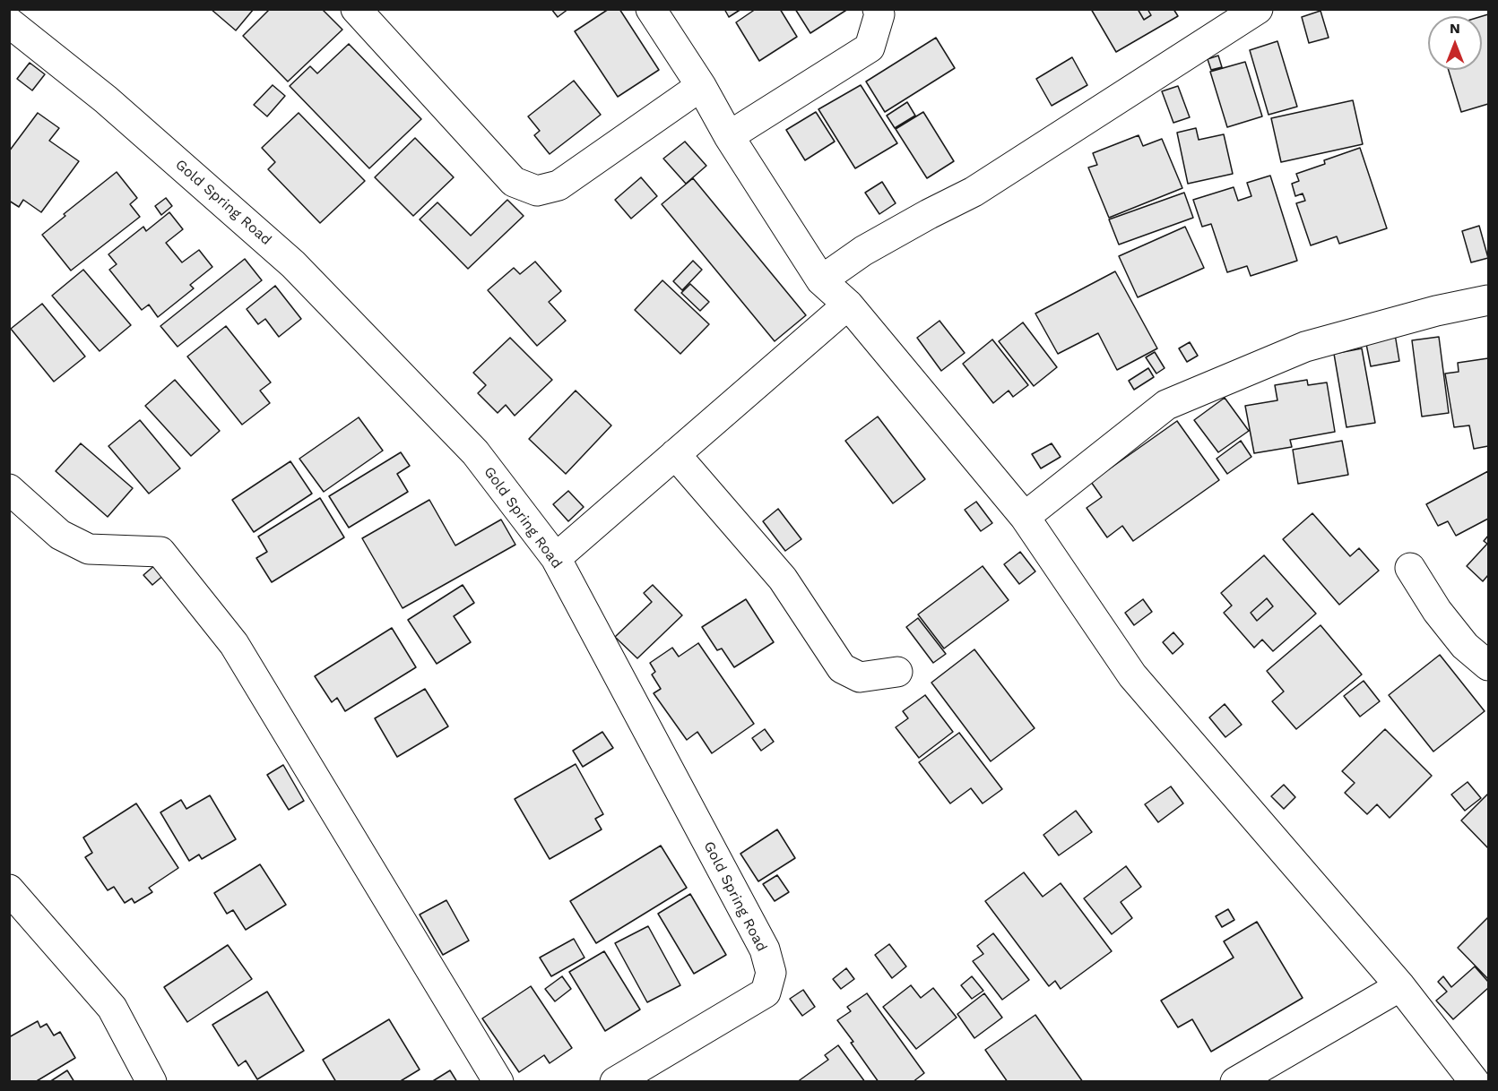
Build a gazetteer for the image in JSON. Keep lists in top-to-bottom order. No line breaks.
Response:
{"streets":{"street":["Gold Spring Road"]},"north":"top"}
